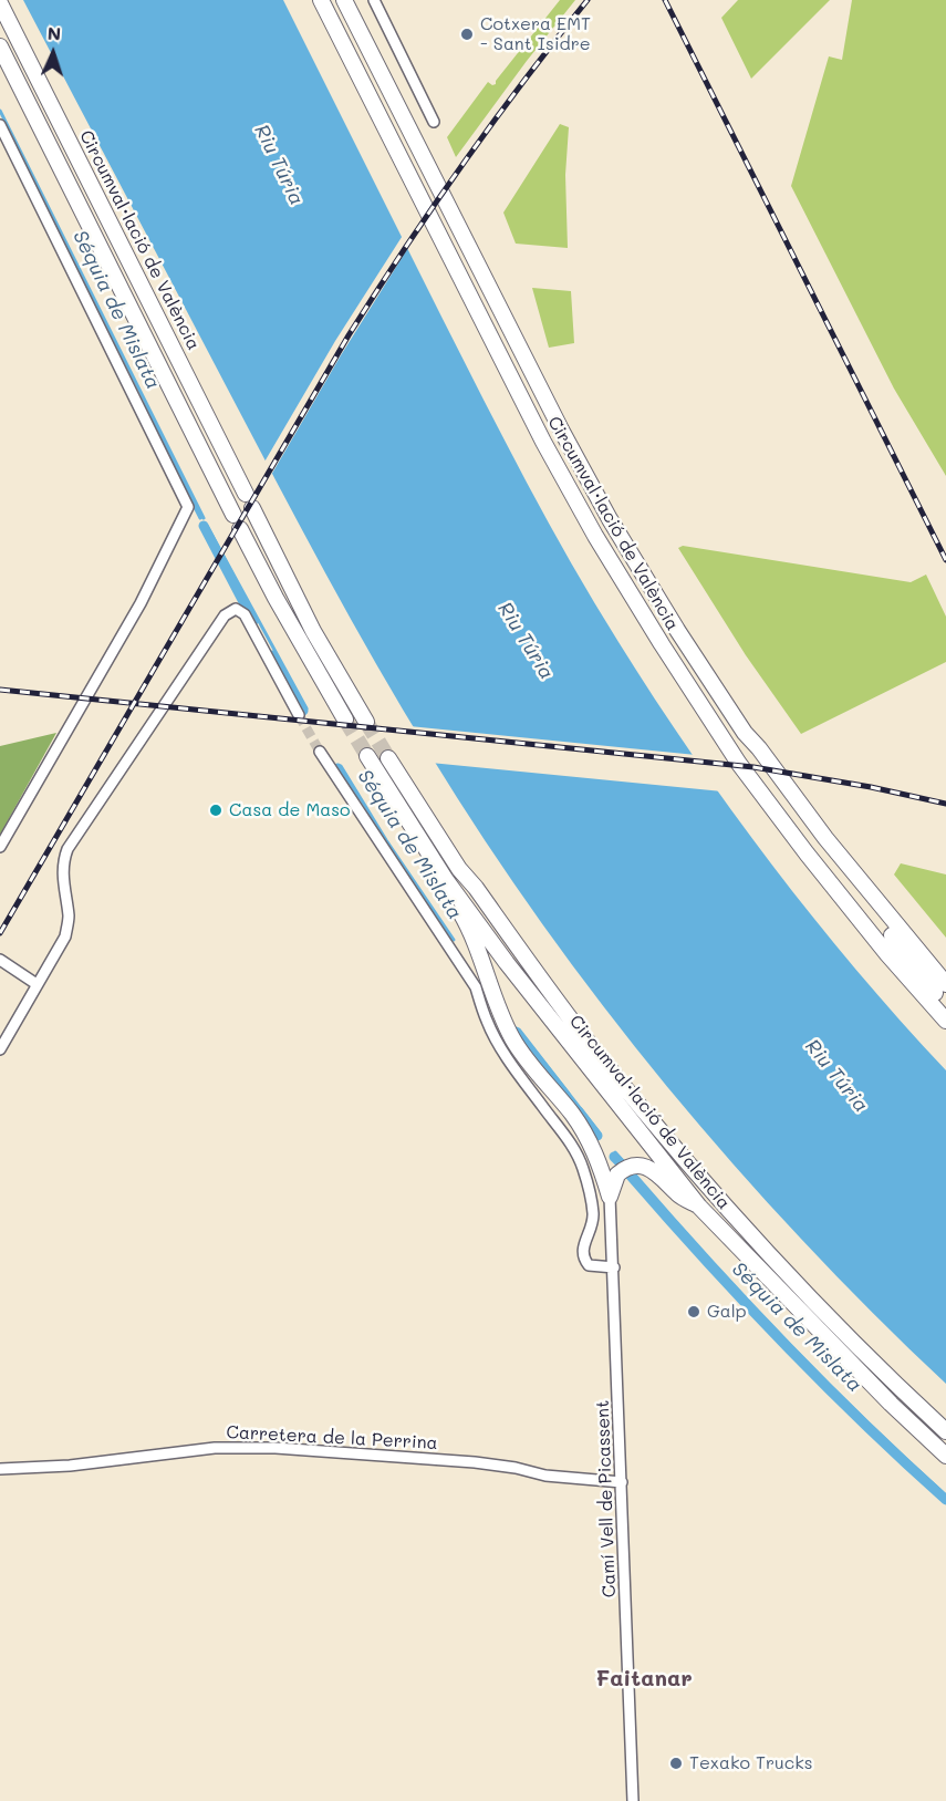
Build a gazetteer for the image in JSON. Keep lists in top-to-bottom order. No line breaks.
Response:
{"streets":{"highway":["Circumval·lació de València"],"street":["Carretera de la Perrina","Camí Vell de Picassent"]},"crossings":[["Carretera de la Perrina","Camí Vell de Picassent"]],"districts":["Faitanar"],"water":["Riu Túria","Séquia de Mislata"],"places":["Cotxera EMT - Sant Isidre","Casa de Maso","Galp","Texako Trucks"],"north":"top"}
